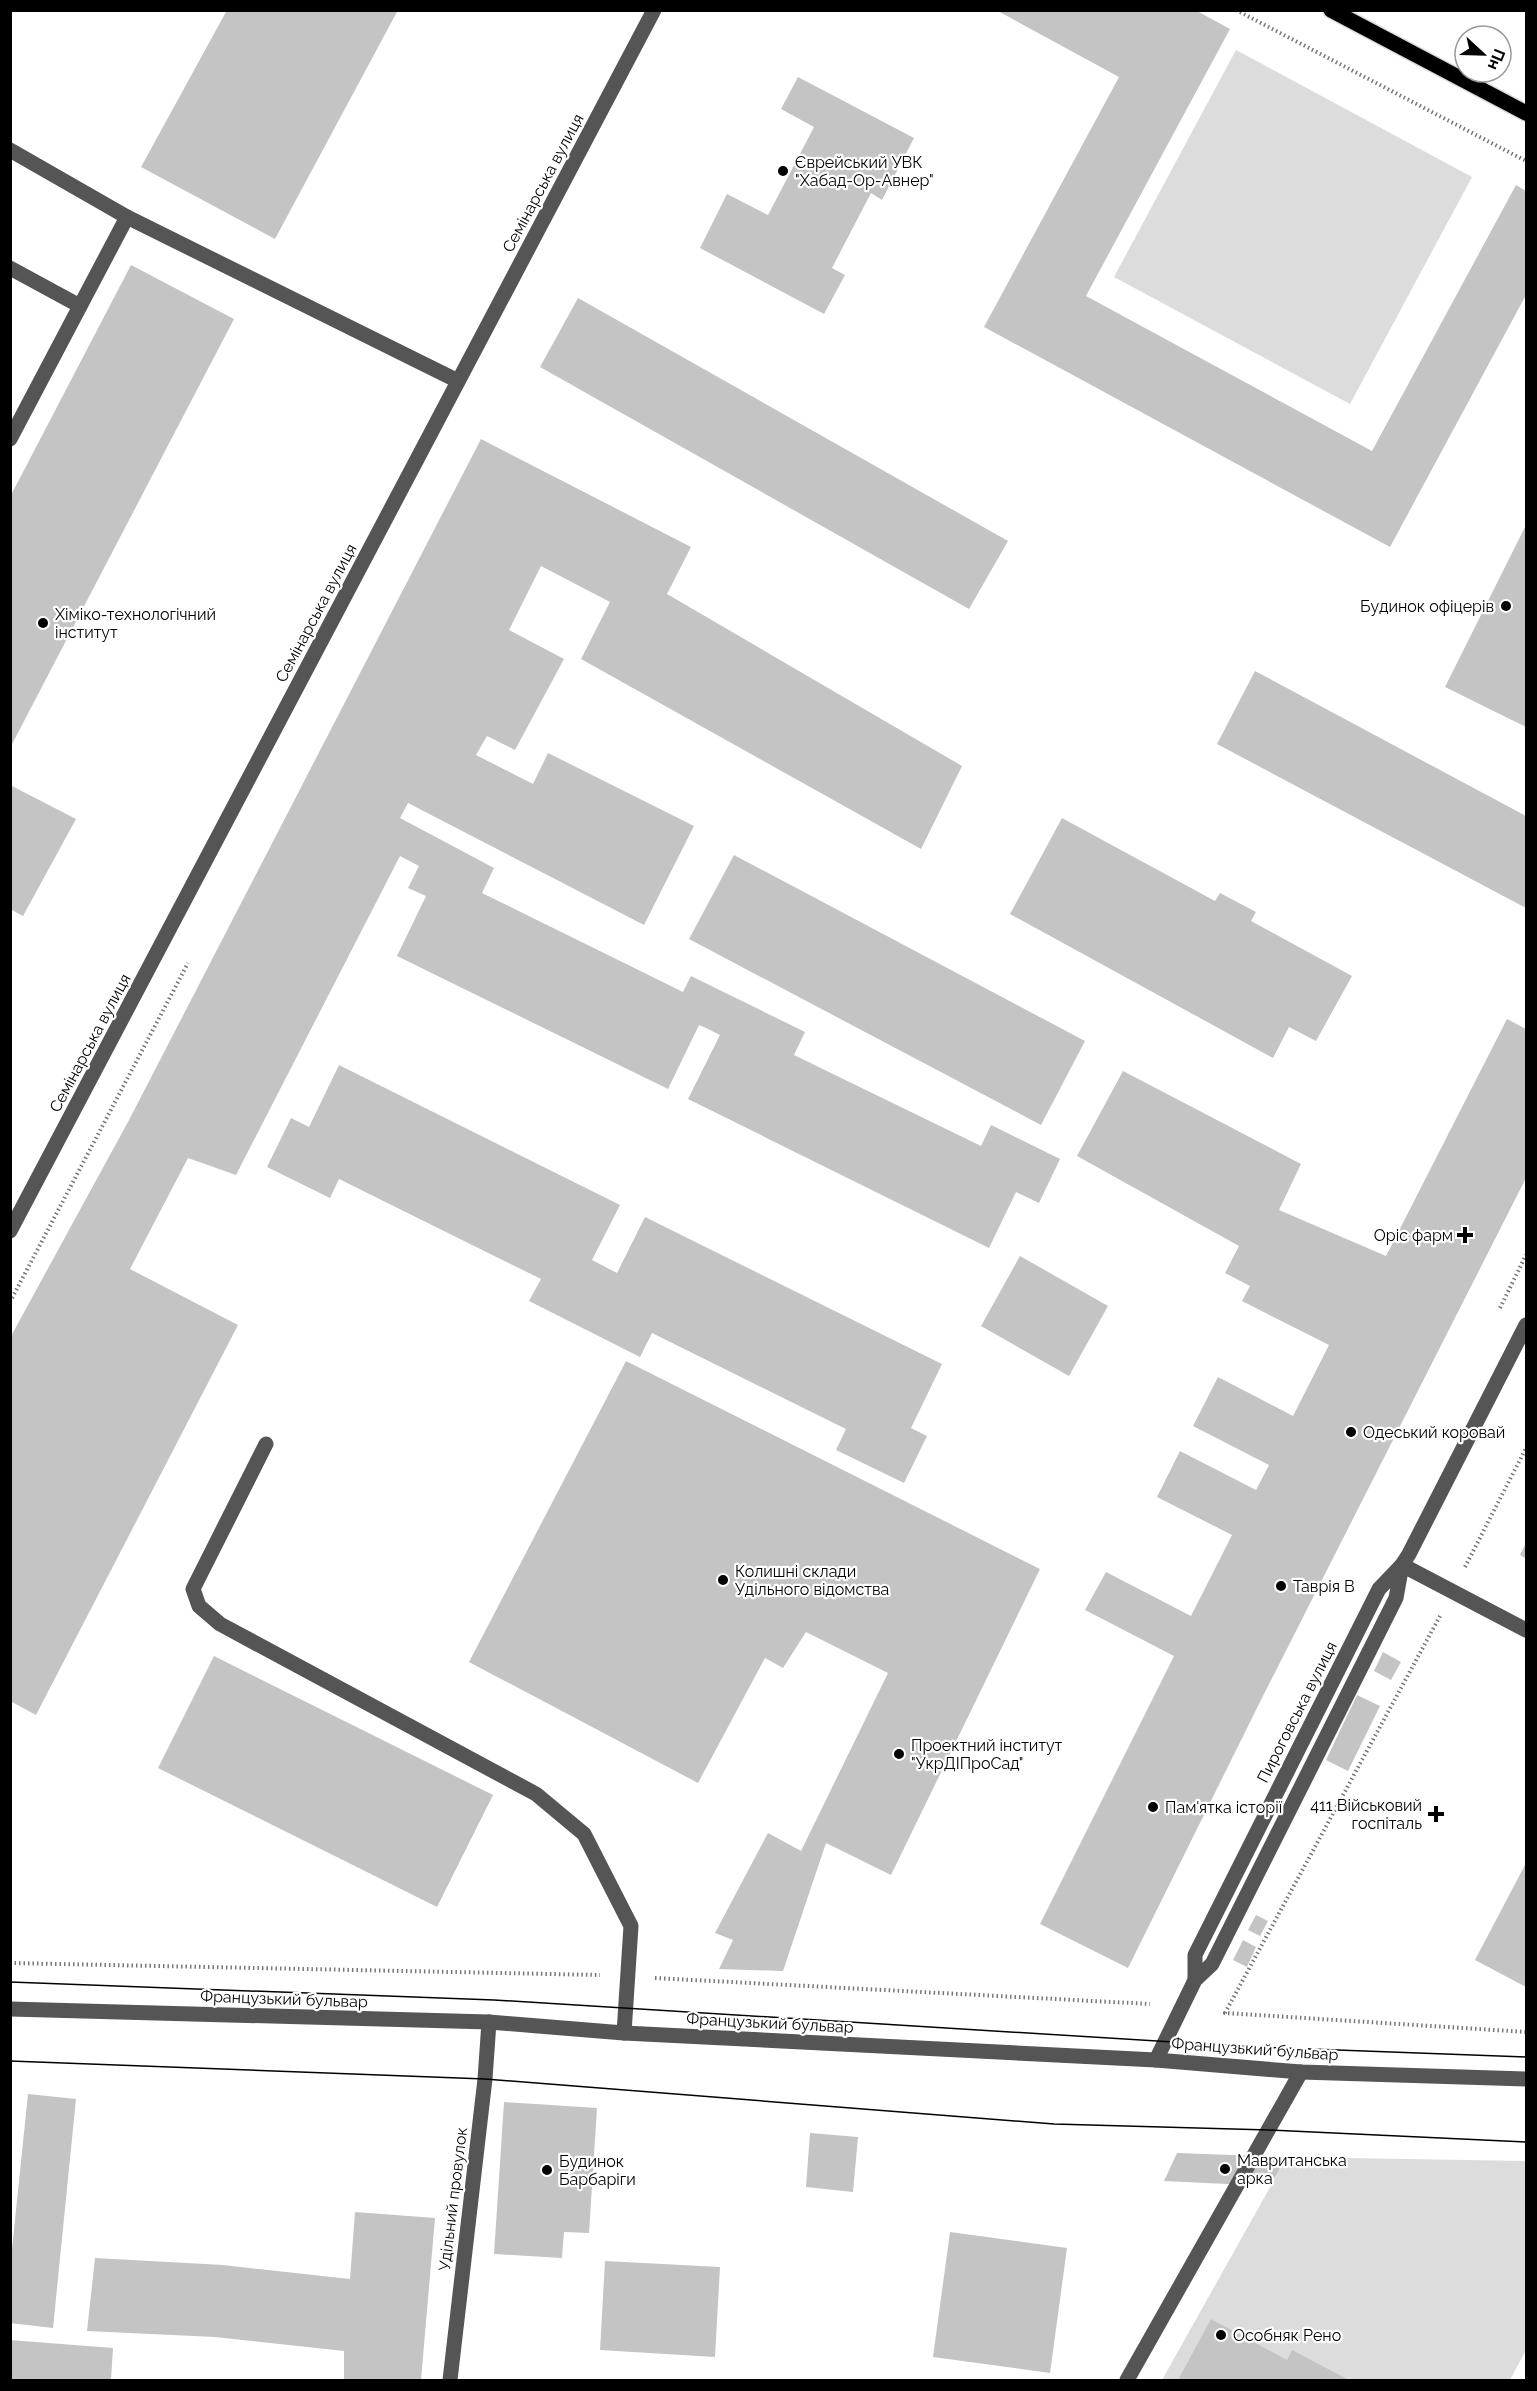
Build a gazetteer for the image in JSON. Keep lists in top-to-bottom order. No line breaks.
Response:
{"streets":{"street":["Семінарська вулиця","Французький бульвар","Удільний провулок"]},"crossings":[["Французький бульвар","Удільний провулок"]],"places":{"other":["Єврейський УВК \"Хабад-Ор-Авнер\"","Будинок офіцерів","Хіміко-технологічний інститут","Одеський коровай","Колишні склади Удільного відомства","Таврія В","Проектний інститут \"УкрДІПроСад\"","Пам'ятка історії","Мавританська арка","Будинок Барбаріги","Особняк Рено"],"health":["Оріс фарм","411 Військовий госпіталь"]},"north":"right"}
